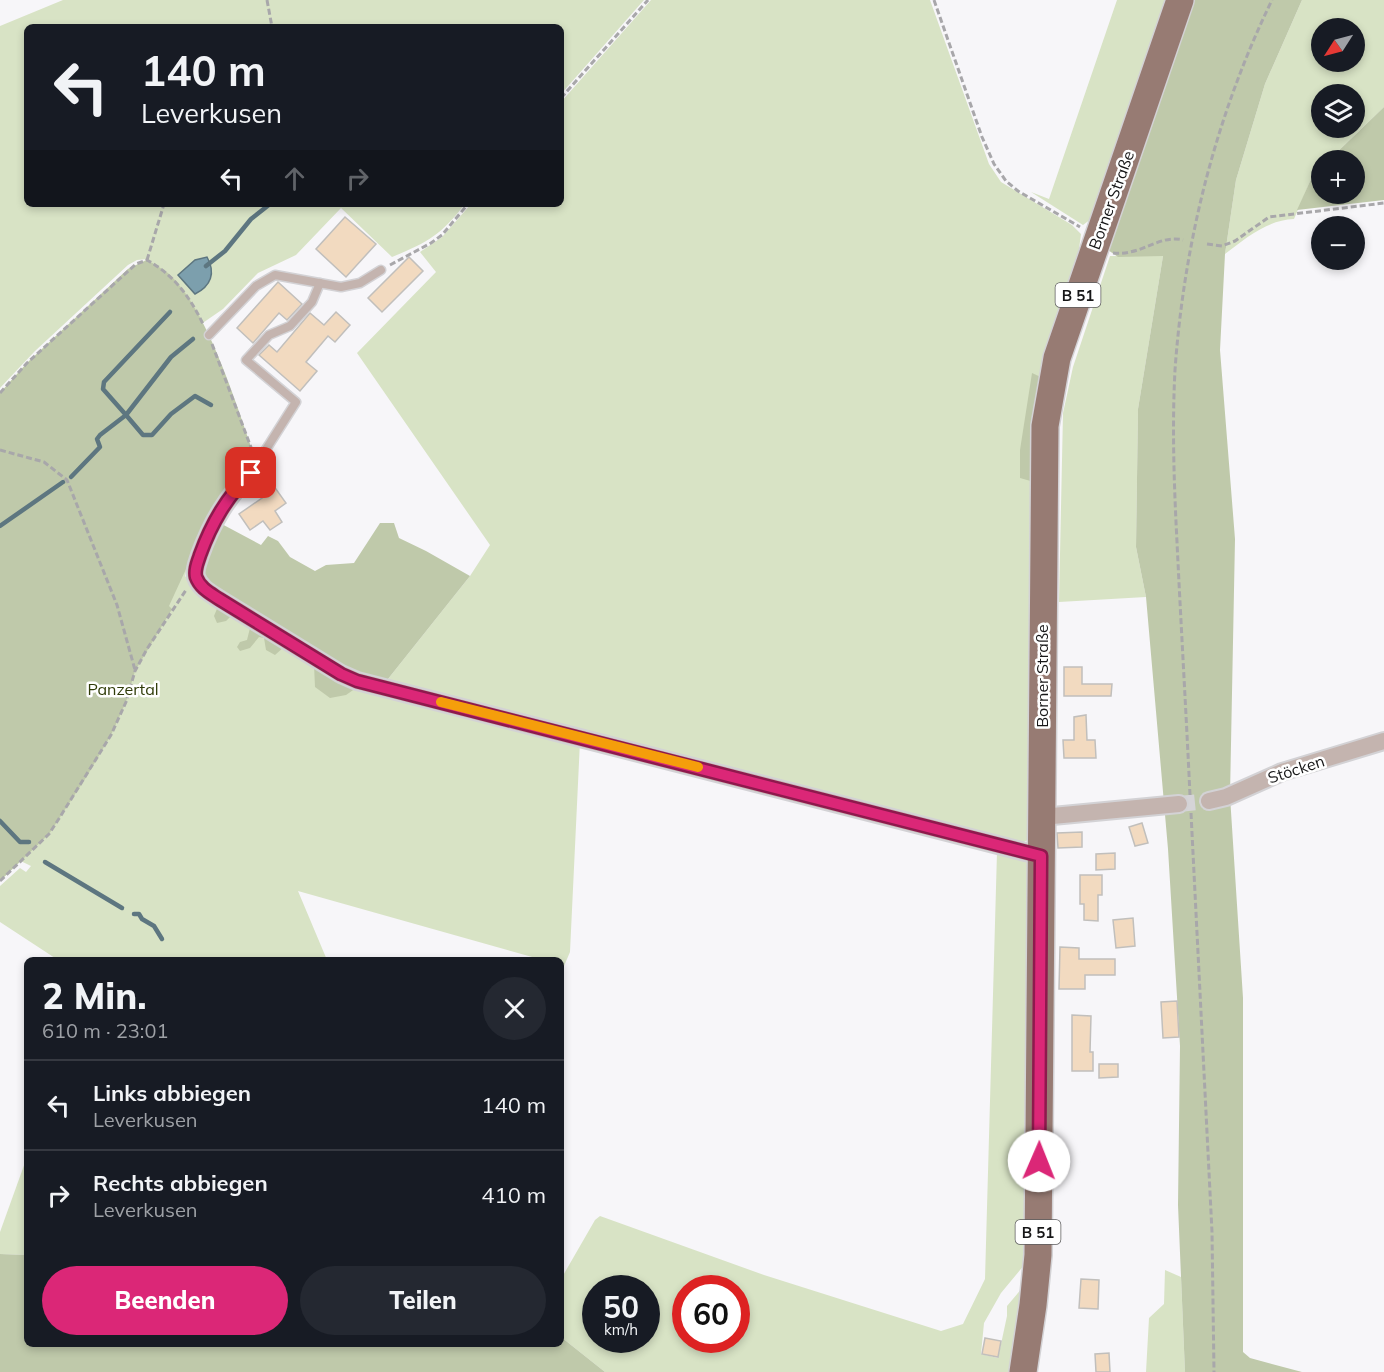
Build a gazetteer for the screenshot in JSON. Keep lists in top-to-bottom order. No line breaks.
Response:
{"streets":{"main road":["Borner Straße","B 51"],"street":["Stöcken"]},"parks":["Panzertal"],"north":"bottom left","page":{"map_buttons":["+","−"],"turn":["140 m","Leverkusen"],"heading":["2 Min.","610 m · 23:01"],"list":[{"name":"Links abbiegen","note":"Leverkusen","value":"140 m"},{"name":"Rechts abbiegen","note":"Leverkusen","value":"410 m"}],"buttons":["Beenden","Teilen"],"speed":"50 km/h","limit":"60"}}
